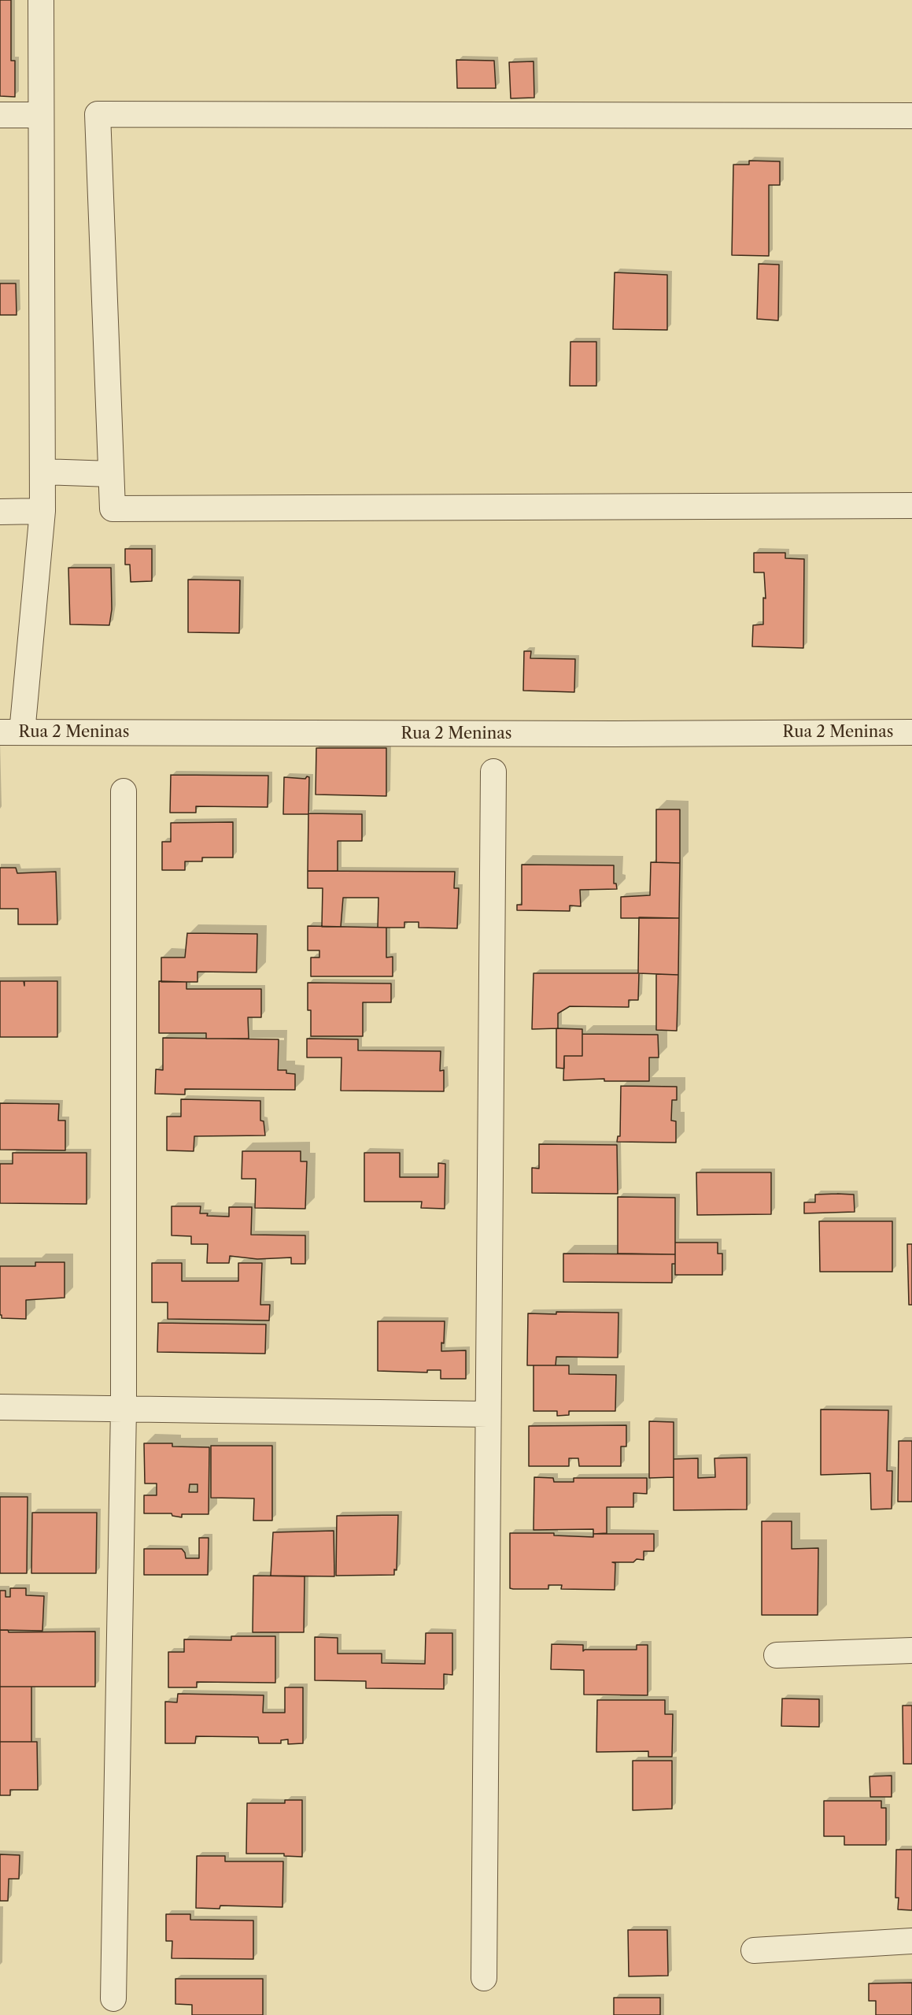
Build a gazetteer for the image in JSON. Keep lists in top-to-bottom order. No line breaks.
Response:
{"streets":{"street":["Rua 2 Meninas"]}}
